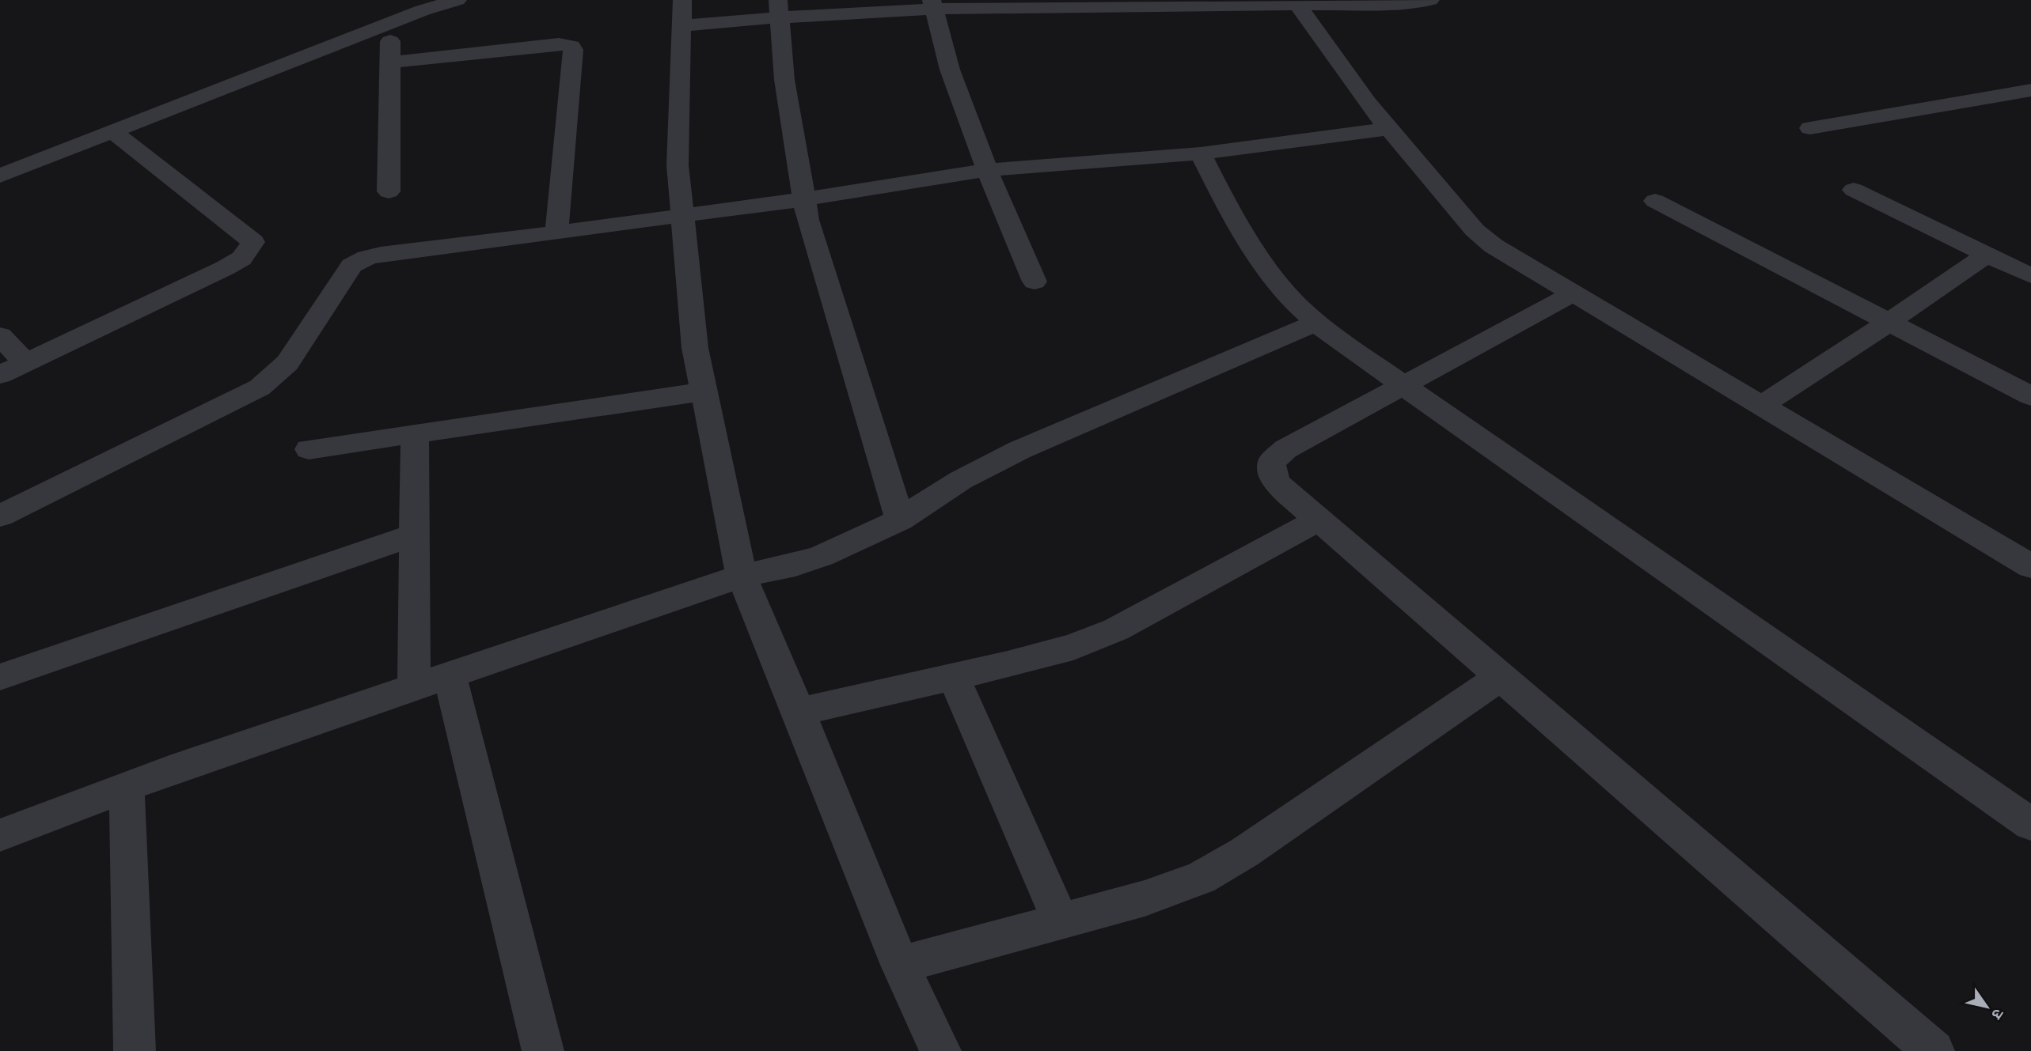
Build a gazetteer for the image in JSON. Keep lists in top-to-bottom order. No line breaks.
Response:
{"north":"bottom right"}
